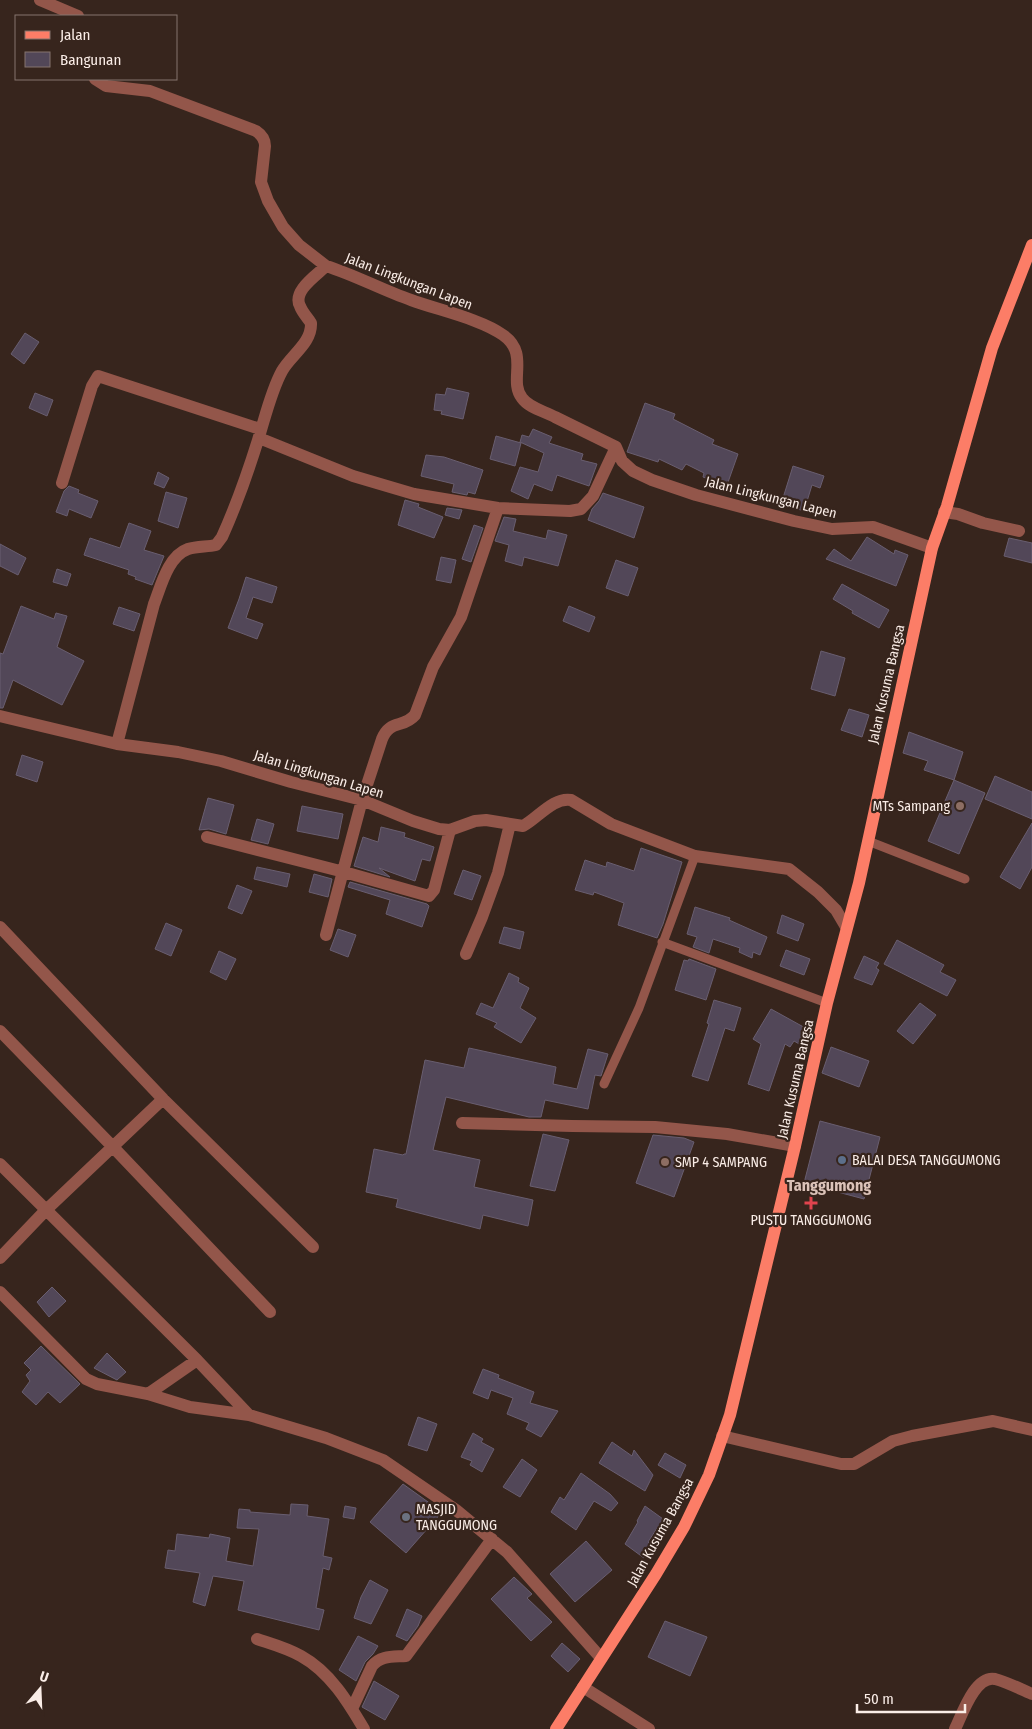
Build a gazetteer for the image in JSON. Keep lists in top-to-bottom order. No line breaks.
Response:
{"streets":{"main road":["Jalan Kusuma Bangsa"],"street":["Jalan Lingkungan Lapen"]},"crossings":[["Jalan Lingkungan Lapen","Jalan Kusuma Bangsa"]],"districts":["Tanggumong"],"places":{"other":["MTs Sampang","BALAI DESA TANGGUMONG","SMP 4 SAMPANG","MASJID TANGGUMONG"],"health":["PUSTU TANGGUMONG"]},"legend":["Jalan","Bangunan"],"scale_bar":"50 m","north":"top"}
